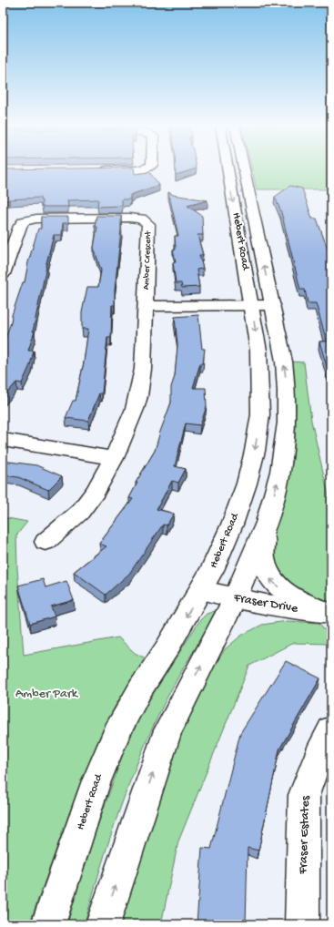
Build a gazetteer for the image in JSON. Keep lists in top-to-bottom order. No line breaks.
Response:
{"streets":{"main road":["Hebert Road","Amber Crescent","Fraser Drive","Fraser Estates"]},"crossings":[["Hebert Road","Amber Crescent"],["Hebert Road","Fraser Drive"]],"parks":["Amber Park"]}
